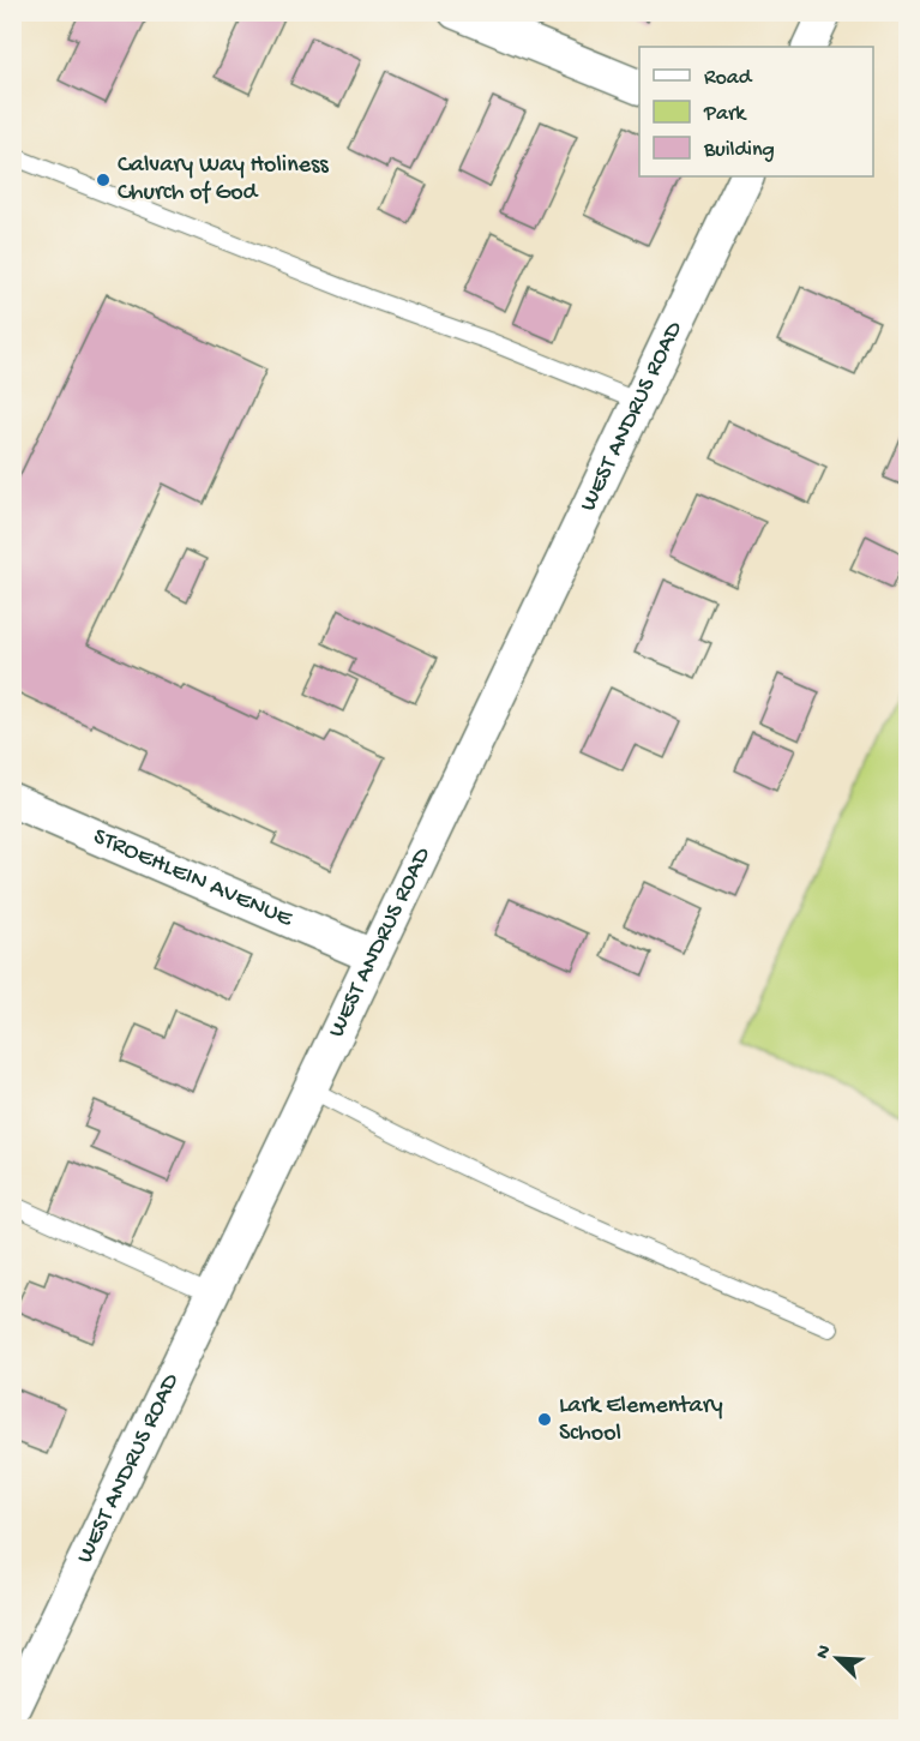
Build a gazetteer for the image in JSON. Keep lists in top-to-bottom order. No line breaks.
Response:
{"streets":{"street":["WEST ANDRUS ROAD","STROEHLEIN AVENUE"]},"crossings":[["WEST ANDRUS ROAD","STROEHLEIN AVENUE"]],"places":["Calvary Way Holiness Church of God","Lark Elementary School"],"legend":["Road","Park","Building"],"north":"top left"}
